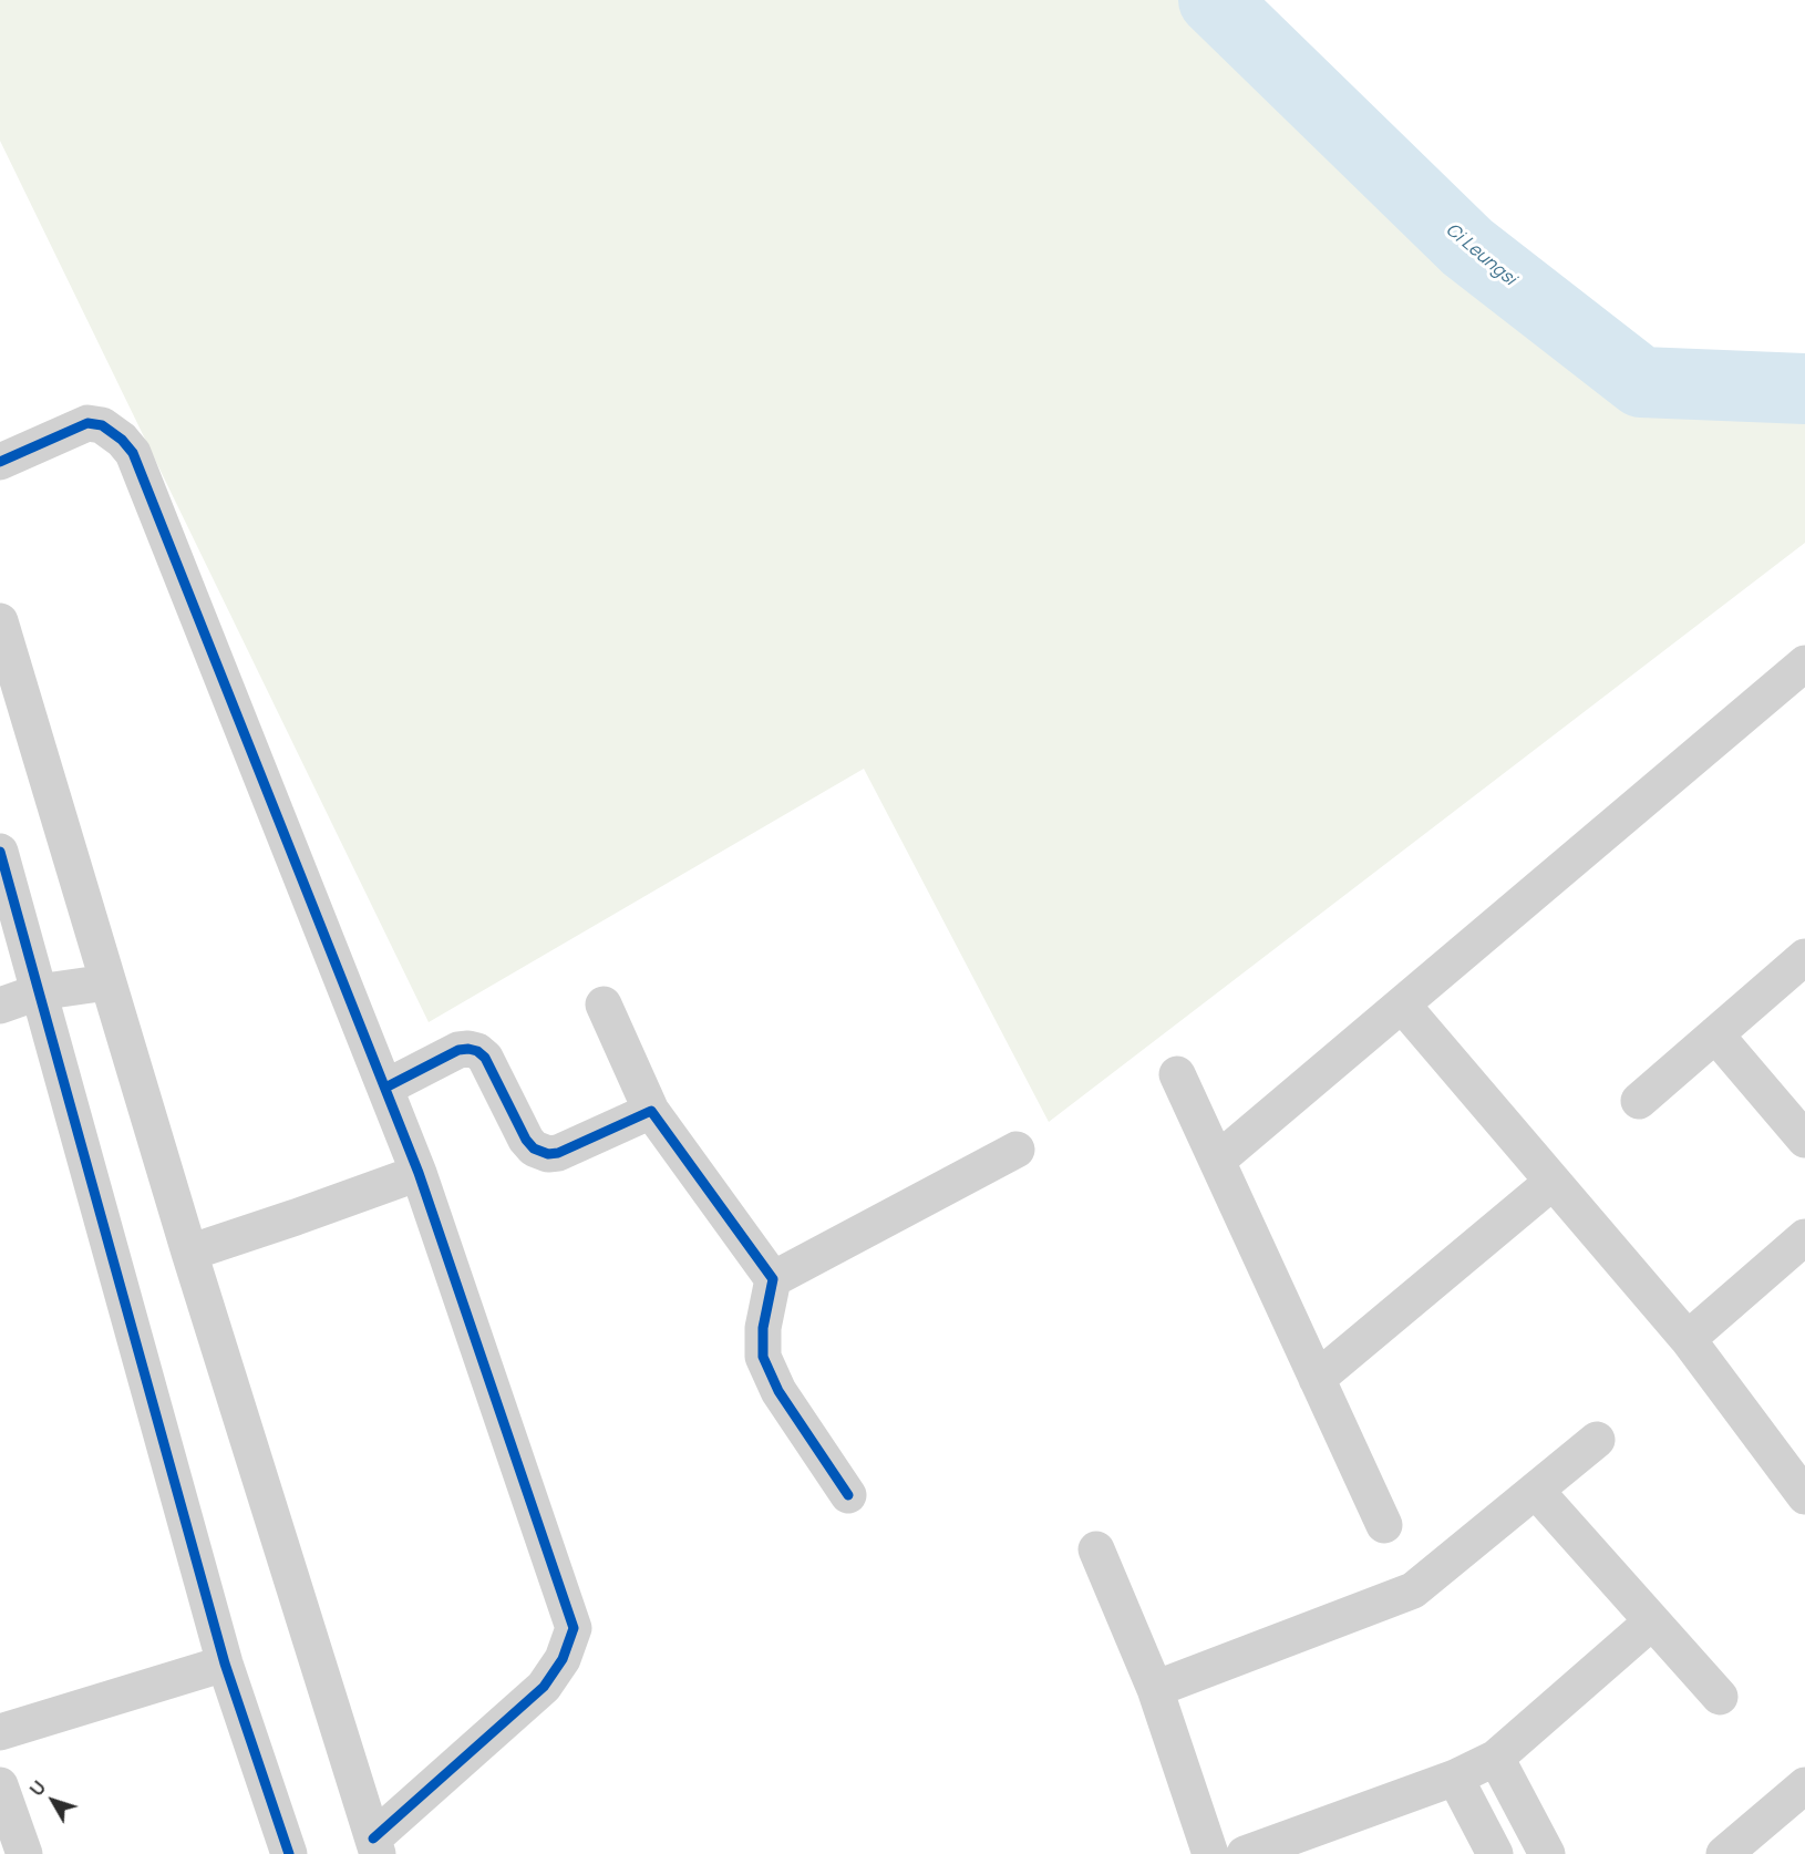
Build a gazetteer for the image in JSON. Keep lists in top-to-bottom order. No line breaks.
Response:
{"water":["Ci Leungsi"],"north":"top left"}
